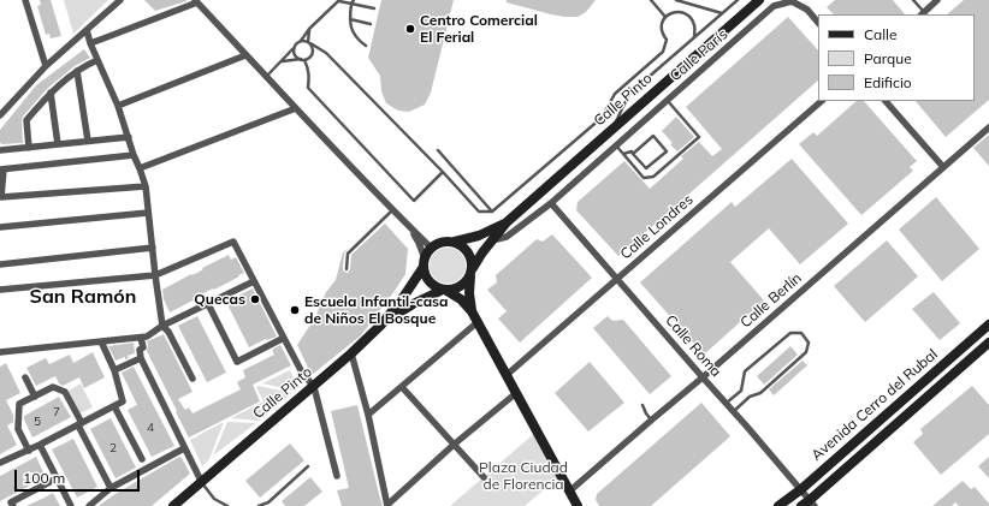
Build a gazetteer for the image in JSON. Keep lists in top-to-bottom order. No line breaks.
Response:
{"streets":{"street":["Calle París","Calle Pinto","Calle Londres","Calle Berlín","Calle Roma","Avenida Cerro del Rubal"]},"crossings":[["Calle París","Calle Pinto"],["Calle París","Calle Roma"],["Calle Londres","Calle Roma"],["Calle Berlín","Calle Roma"],["Calle Roma","Avenida Cerro del Rubal"]],"districts":["San Ramón"],"parks":["Plaza Ciudad de Florencia"],"places":["Centro Comercial El Ferial","Quecas","Escuela Infantil-casa de Niños El Bosque"],"house_numbers":["7","5","4","2"],"legend":["Calle","Parque","Edificio"],"scale_bar":"100 m"}
